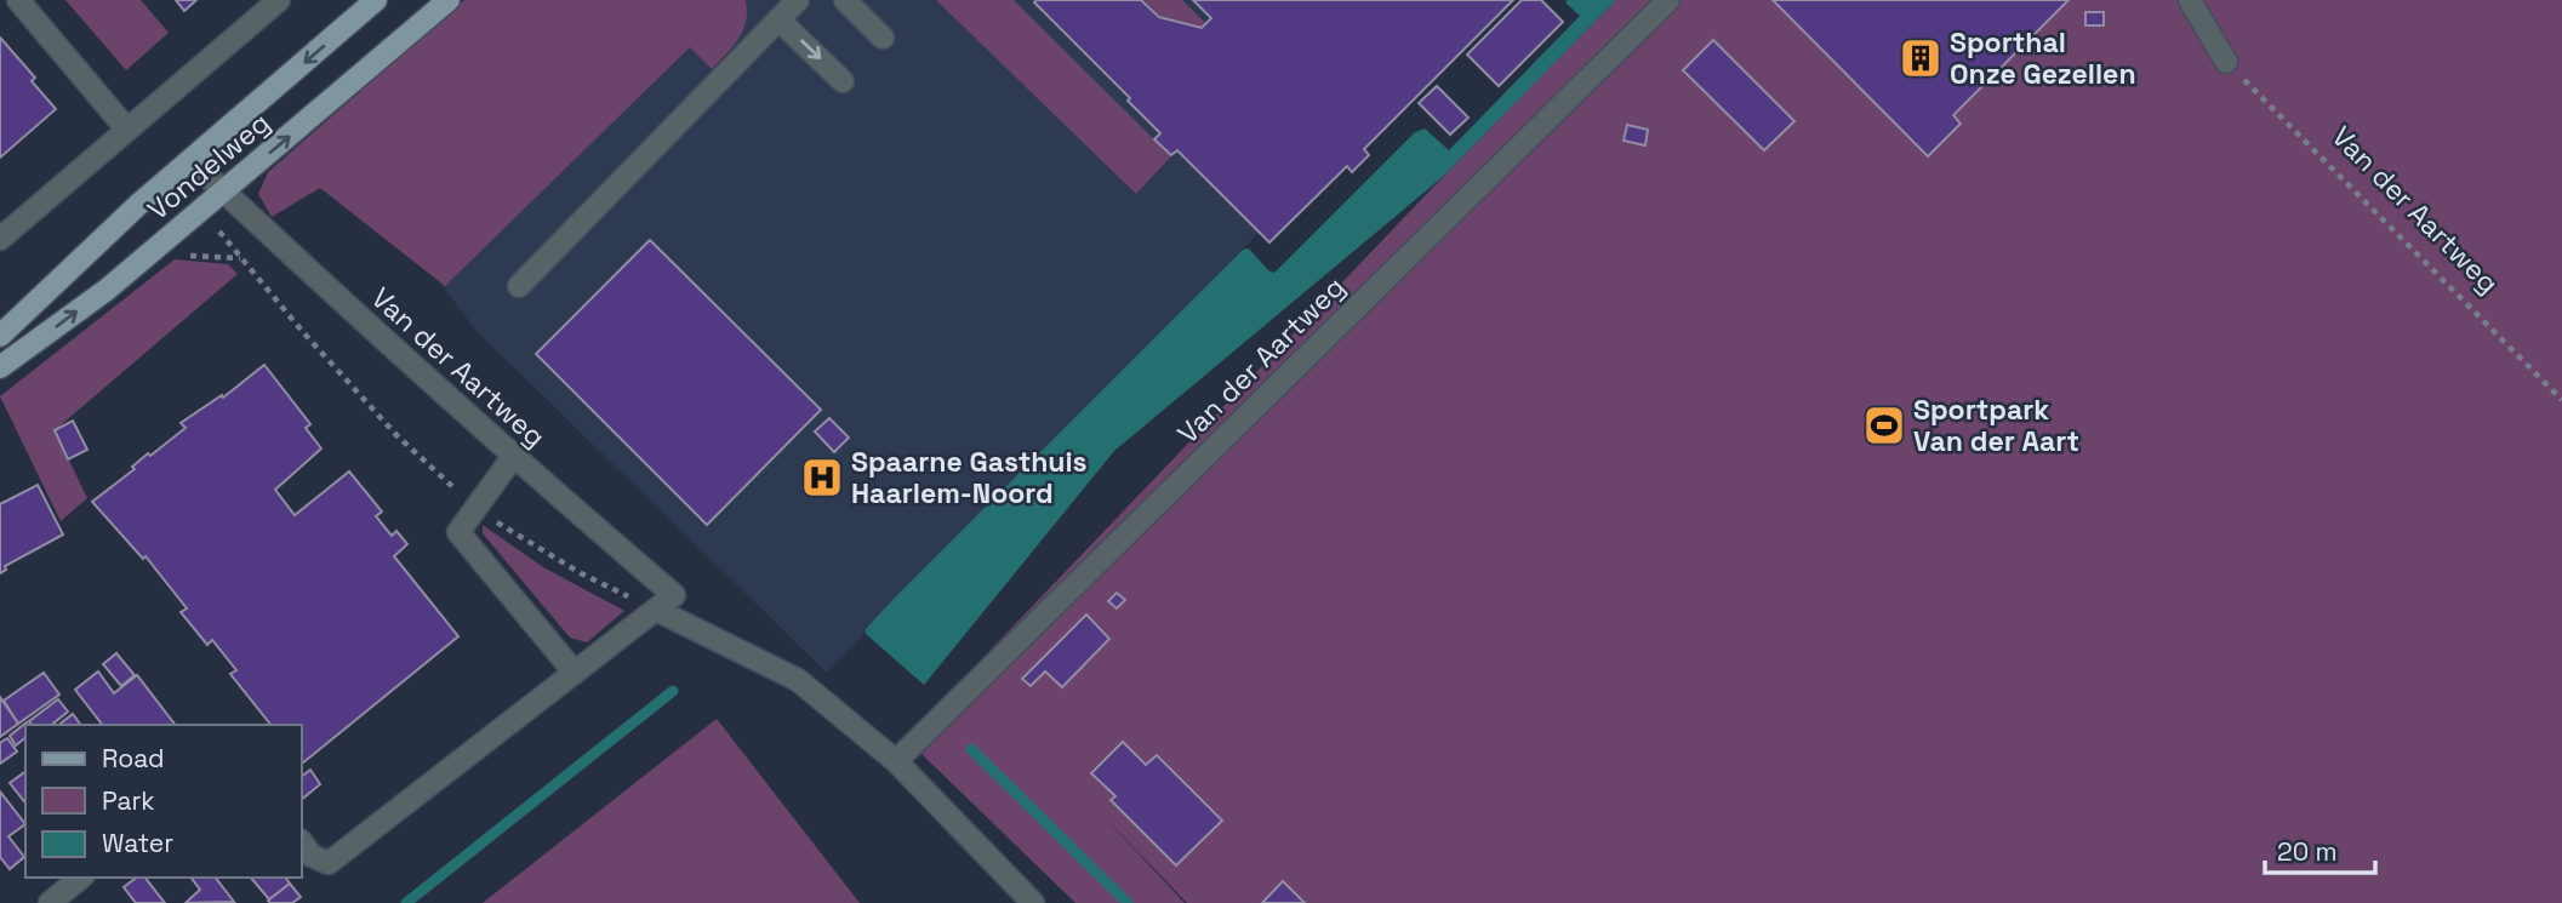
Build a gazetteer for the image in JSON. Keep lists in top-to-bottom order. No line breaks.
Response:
{"streets":{"main road":["Vondelweg"],"street":["Van der Aartweg"]},"crossings":[["Vondelweg","Van der Aartweg"]],"places":{"building":["Sporthal Onze Gezellen"],"sports":["Sportpark Van der Aart"],"hospital":["Spaarne Gasthuis Haarlem-Noord"]},"legend":["Road","Park","Water"],"scale_bar":"20 m"}
